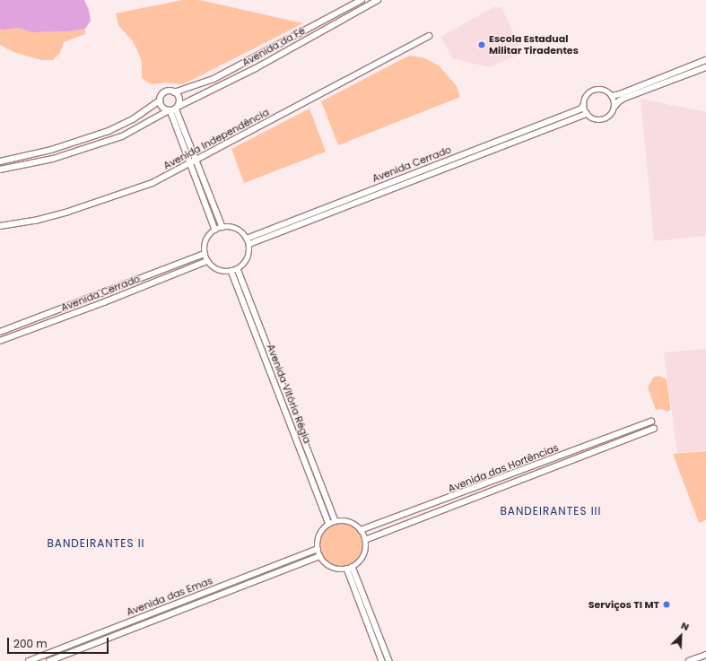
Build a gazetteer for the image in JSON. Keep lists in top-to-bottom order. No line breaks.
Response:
{"streets":{"main road":["Avenida da Fé"],"street":["Avenida Independência","Avenida Cerrado","Avenida Vitória Régia","Avenida das Hortências","Avenida das Emas"]},"crossings":[["Avenida Cerrado","Avenida Vitória Régia"],["Avenida Vitória Régia","Avenida das Hortências"],["Avenida Vitória Régia","Avenida das Emas"],["Avenida das Hortências","Avenida das Emas"]],"districts":["BANDEIRANTES III","BANDEIRANTES II"],"places":["Escola Estadual Militar Tiradentes","Serviços TI MT"],"scale_bar":"200 m","north":"top right"}
